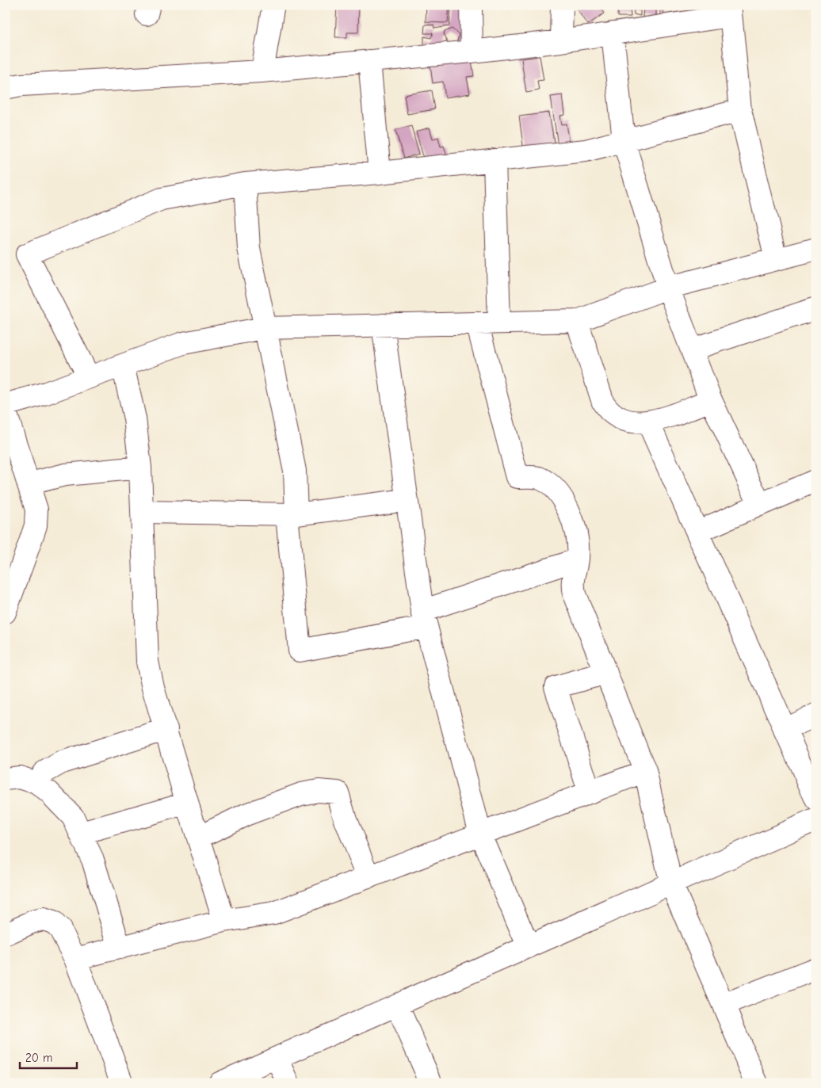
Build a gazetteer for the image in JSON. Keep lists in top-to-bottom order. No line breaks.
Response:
{"scale_bar":"20 m"}
